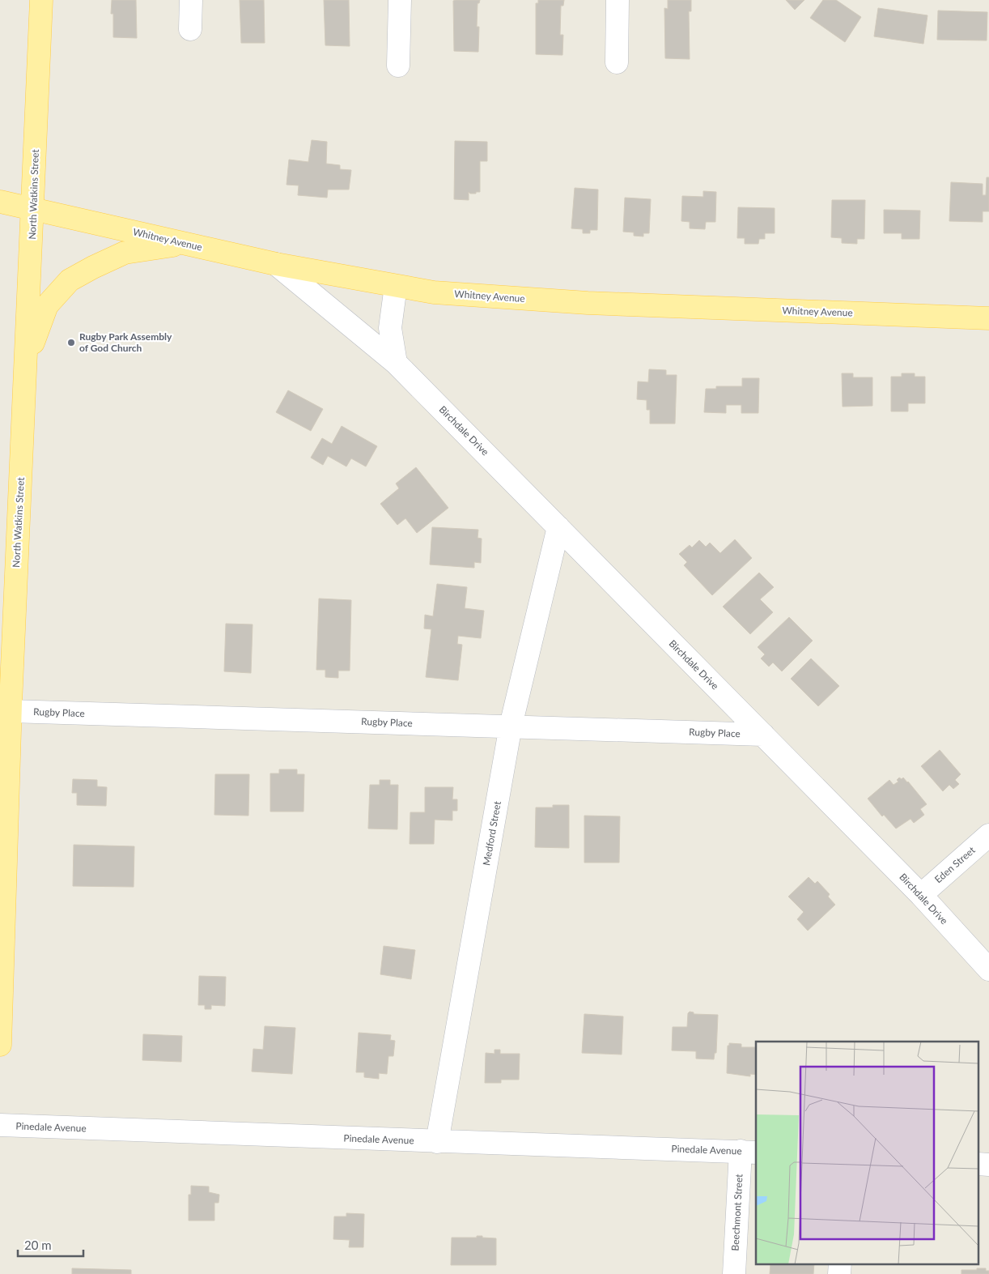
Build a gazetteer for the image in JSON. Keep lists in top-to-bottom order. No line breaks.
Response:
{"streets":{"main road":["North Watkins Street","Whitney Avenue"],"street":["Birchdale Drive","Rugby Place","Medford Street","Eden Street","Pinedale Avenue","Beechmont Street"]},"crossings":[["North Watkins Street","Whitney Avenue"],["North Watkins Street","Rugby Place"],["Whitney Avenue","Birchdale Drive"],["Birchdale Drive","Rugby Place"],["Birchdale Drive","Medford Street"],["Birchdale Drive","Eden Street"],["Rugby Place","Medford Street"],["Medford Street","Pinedale Avenue"],["Pinedale Avenue","Beechmont Street"]],"places":["Rugby Park Assembly of God Church"],"scale_bar":"20 m"}
